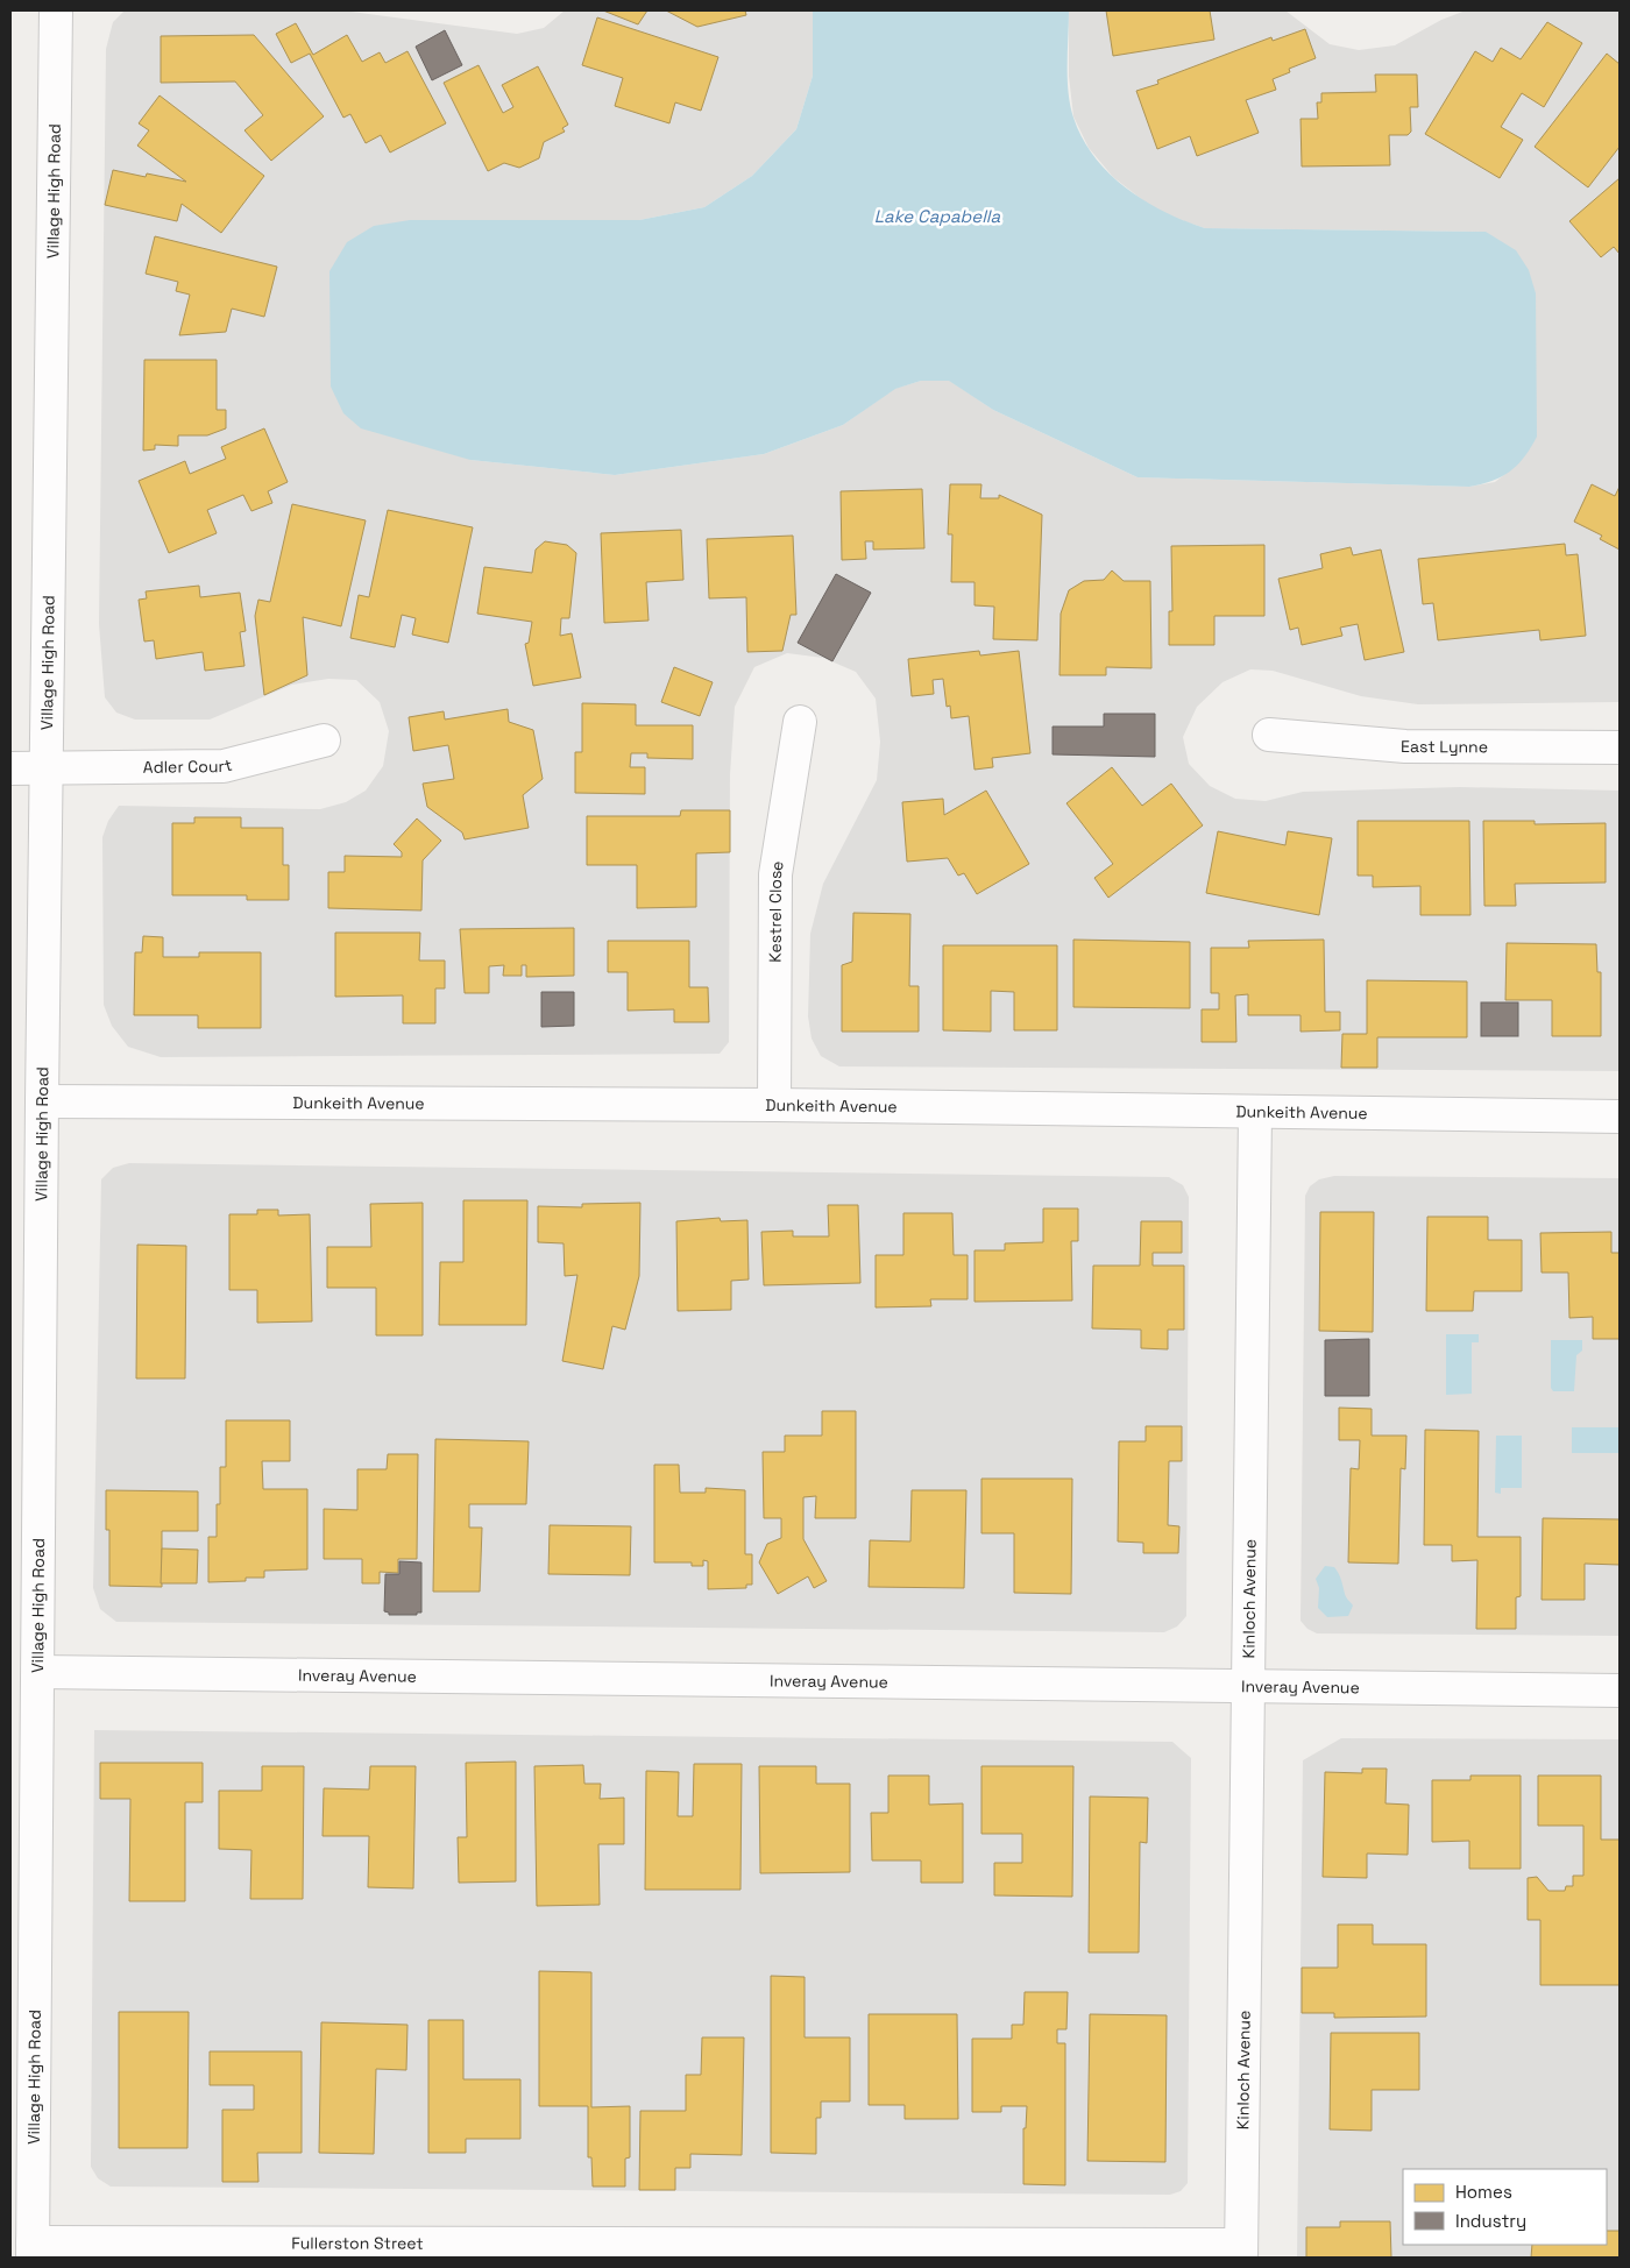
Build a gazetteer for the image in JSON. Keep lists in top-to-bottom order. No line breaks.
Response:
{"streets":{"street":["Village High Road","East Lynne","Adler Court","Kestrel Close","Dunkeith Avenue","Kinloch Avenue","Inveray Avenue","Fullerston Street"]},"crossings":[["Village High Road","Adler Court"],["Village High Road","Dunkeith Avenue"],["Village High Road","Inveray Avenue"],["Village High Road","Fullerston Street"],["Kestrel Close","Dunkeith Avenue"],["Dunkeith Avenue","Kinloch Avenue"],["Kinloch Avenue","Inveray Avenue"],["Kinloch Avenue","Fullerston Street"]],"water":["Lake Capabella"],"legend":["Homes","Industry"]}
